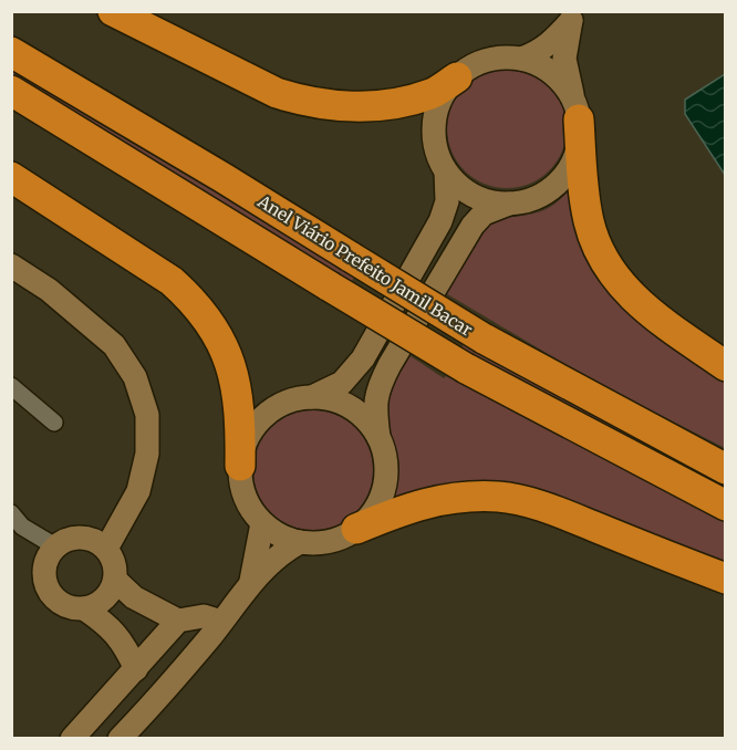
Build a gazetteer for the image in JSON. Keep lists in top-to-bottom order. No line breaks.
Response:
{"streets":{"highway":["Anel Viário Prefeito Jamil Bacar"]}}
